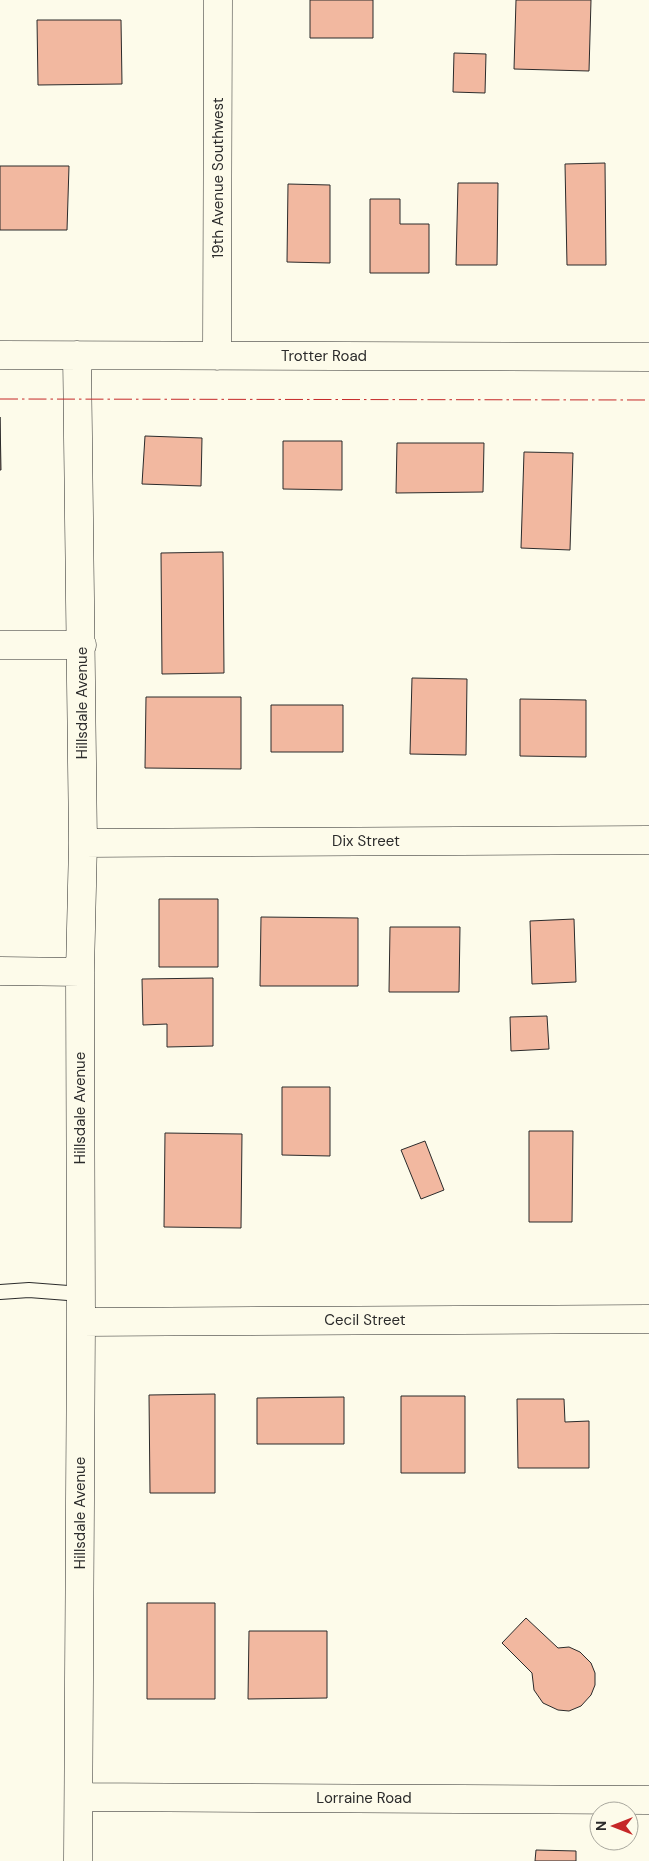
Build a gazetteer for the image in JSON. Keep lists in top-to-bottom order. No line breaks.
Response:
{"streets":{"street":["19th Avenue Southwest","Trotter Road","Hillsdale Avenue","Dix Street","Cecil Street","Lorraine Road"]},"crossings":[["19th Avenue Southwest","Trotter Road"],["Trotter Road","Hillsdale Avenue"],["Hillsdale Avenue","Dix Street"],["Hillsdale Avenue","Cecil Street"],["Hillsdale Avenue","Lorraine Road"]],"north":"left"}
